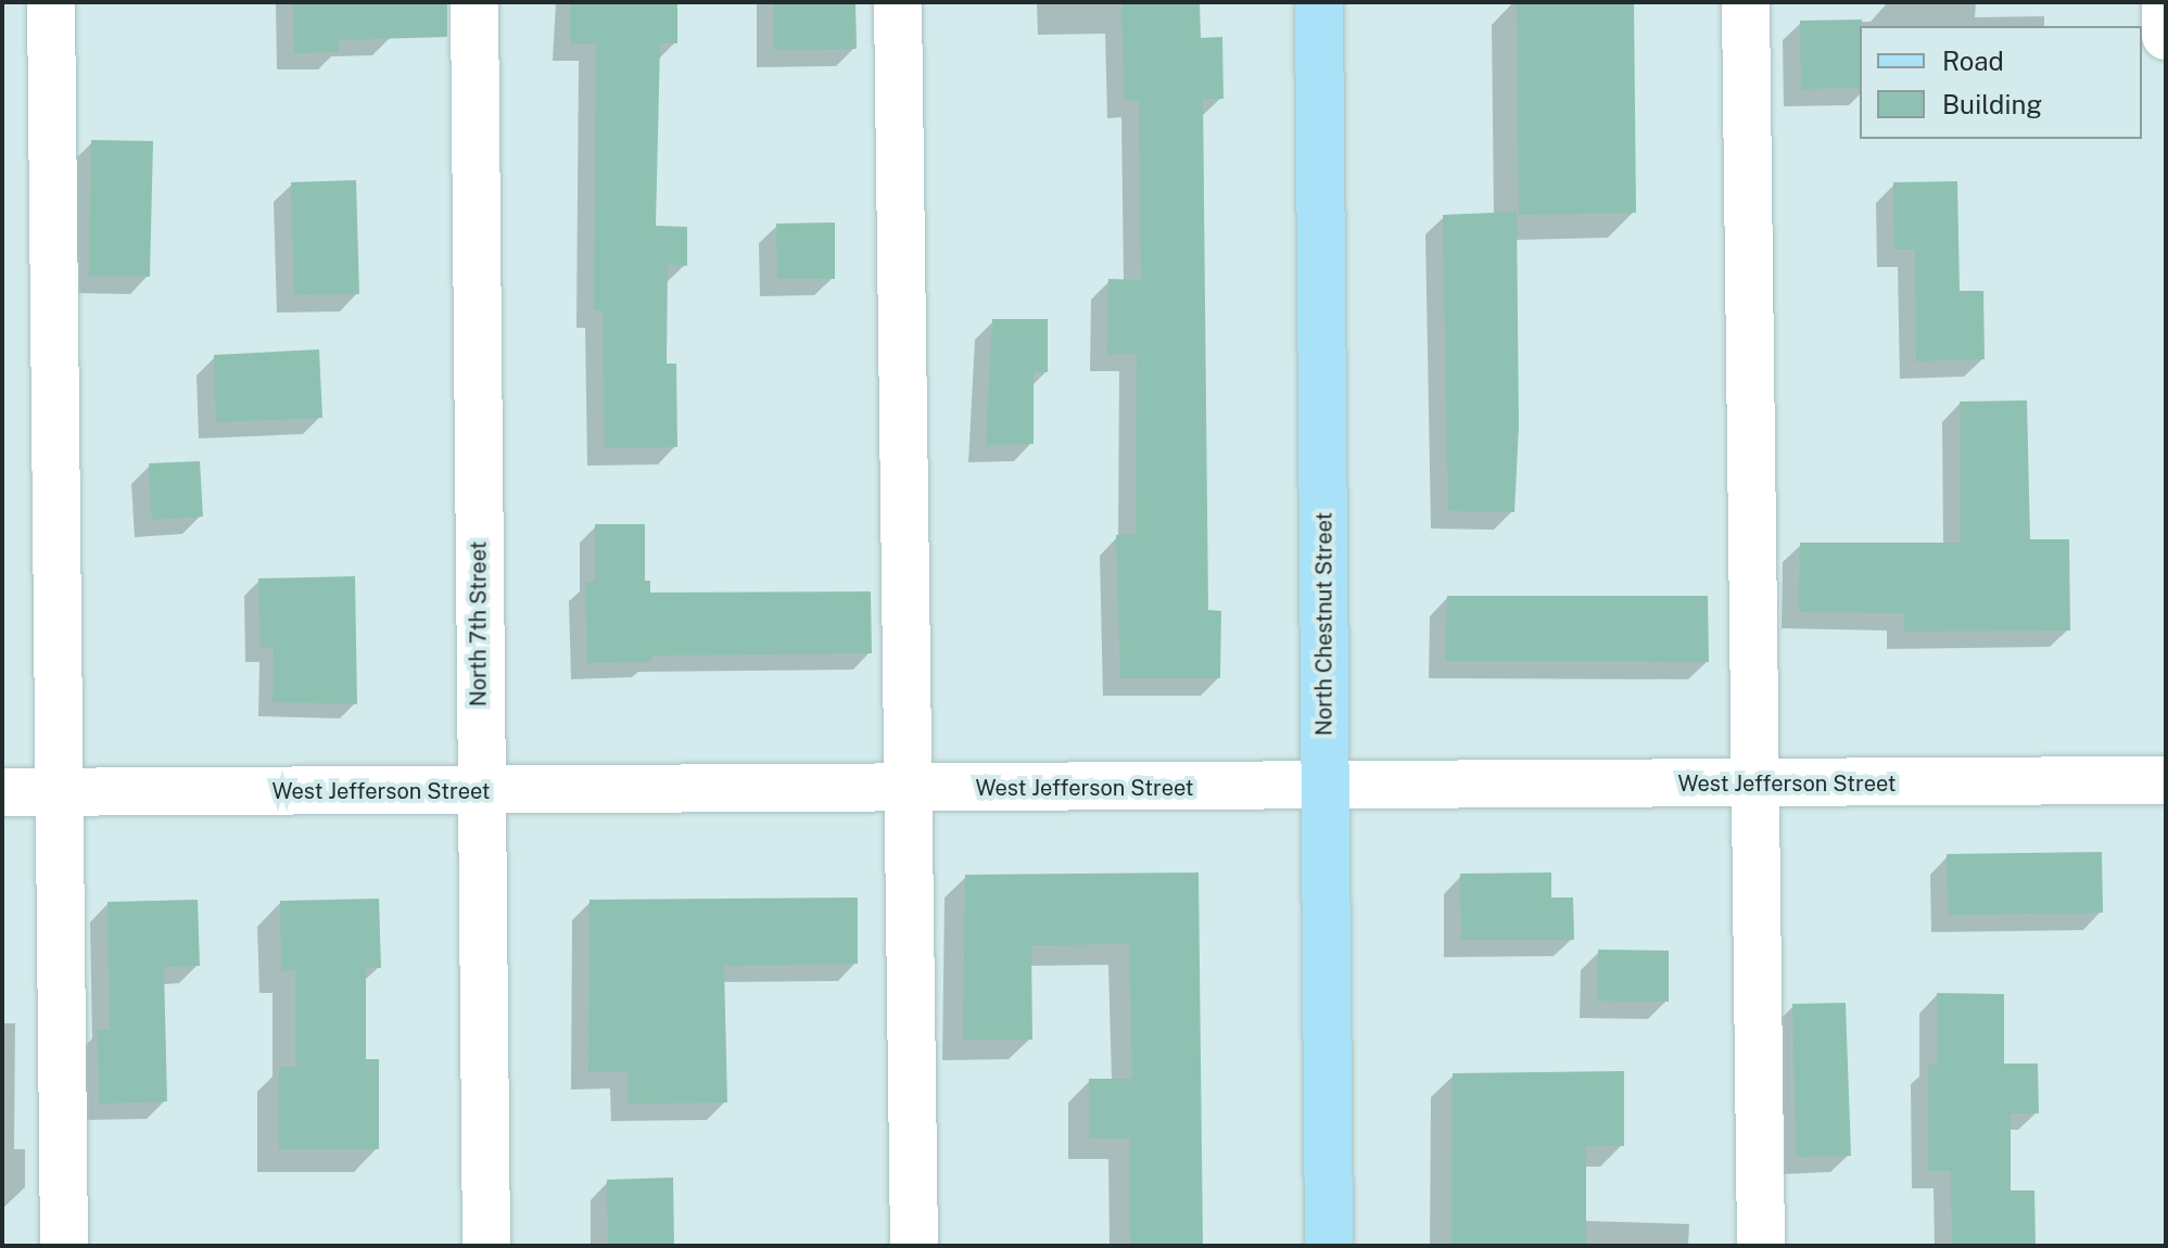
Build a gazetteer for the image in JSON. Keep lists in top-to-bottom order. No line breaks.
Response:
{"streets":{"main road":["North Chestnut Street"],"street":["North 7th Street","West Jefferson Street"]},"crossings":[["North 7th Street","West Jefferson Street"],["North Chestnut Street","West Jefferson Street"]],"legend":["Road","Building"]}
